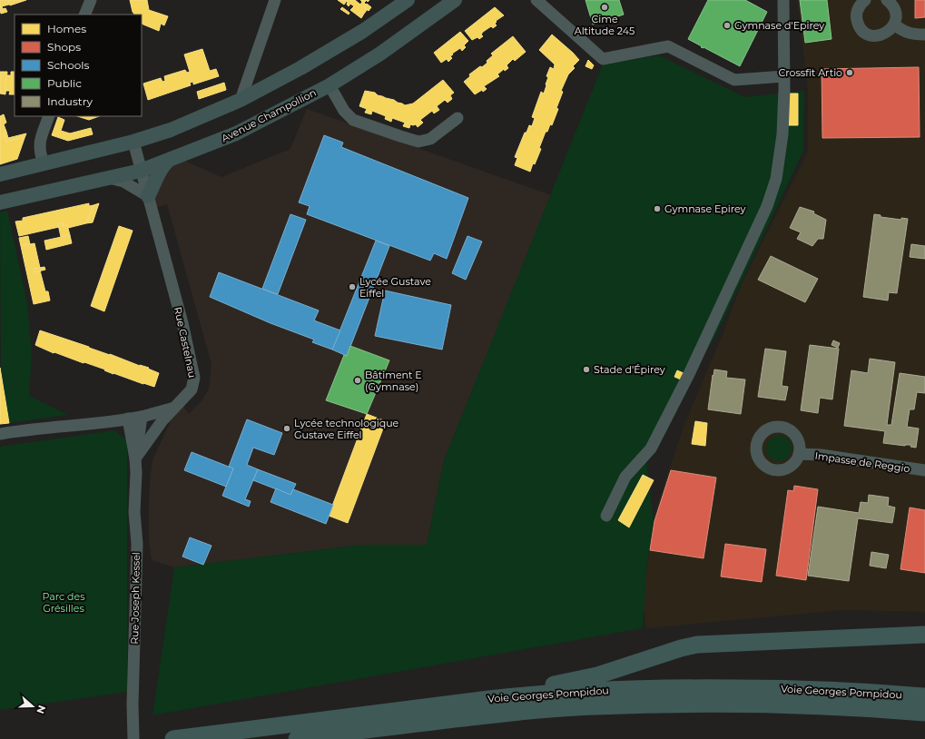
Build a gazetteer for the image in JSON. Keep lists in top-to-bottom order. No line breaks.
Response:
{"streets":{"highway":["Voie Georges Pompidou"],"main road":["Avenue Champollion"],"street":["Rue Castelnau","Impasse de Reggio","Rue Joseph Kessel"]},"crossings":[["Avenue Champollion","Rue Castelnau"]],"parks":["Parc des Grésilles"],"places":["Cime Altitude 245","Gymnase d'Epirey","Crossfit Artio","Gymnase Epirey","Lycée Gustave Eiffel","Stade d'Épirey","Bâtiment E (Gymnase)","Lycée technologique Gustave Eiffel"],"legend":["Homes","Shops","Schools","Public","Industry"],"north":"right"}
